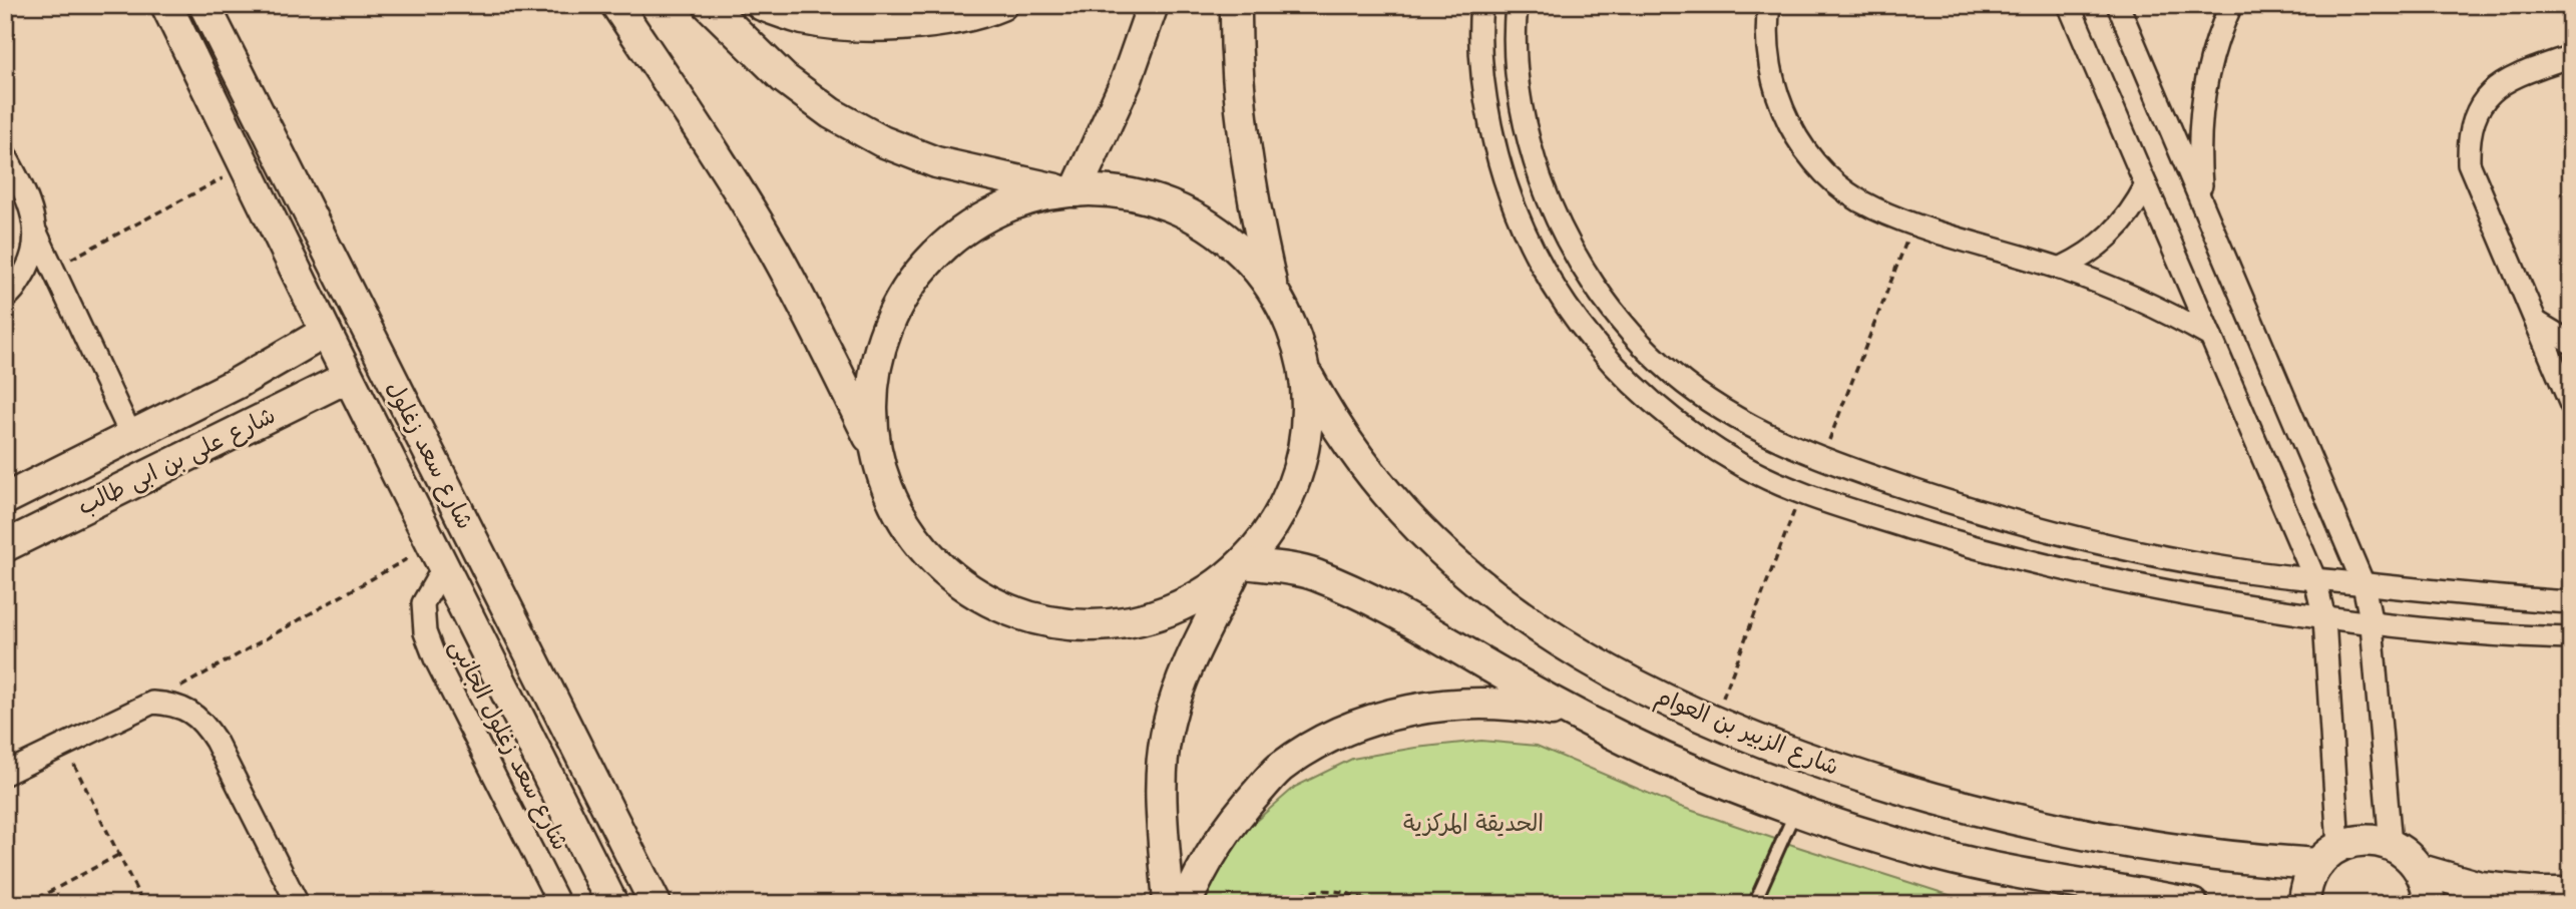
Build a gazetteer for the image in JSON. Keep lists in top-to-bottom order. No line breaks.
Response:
{"streets":{"street":["شارع سعد زغلول","شارع على بن ابى طالب","شارع الزبير بن العوام","شارع سعد زغلول الجانبى"]},"crossings":[["شارع سعد زغلول","شارع على بن ابى طالب"],["شارع سعد زغلول","شارع سعد زغلول الجانبى"]],"parks":["الحديقة المركزية"]}
